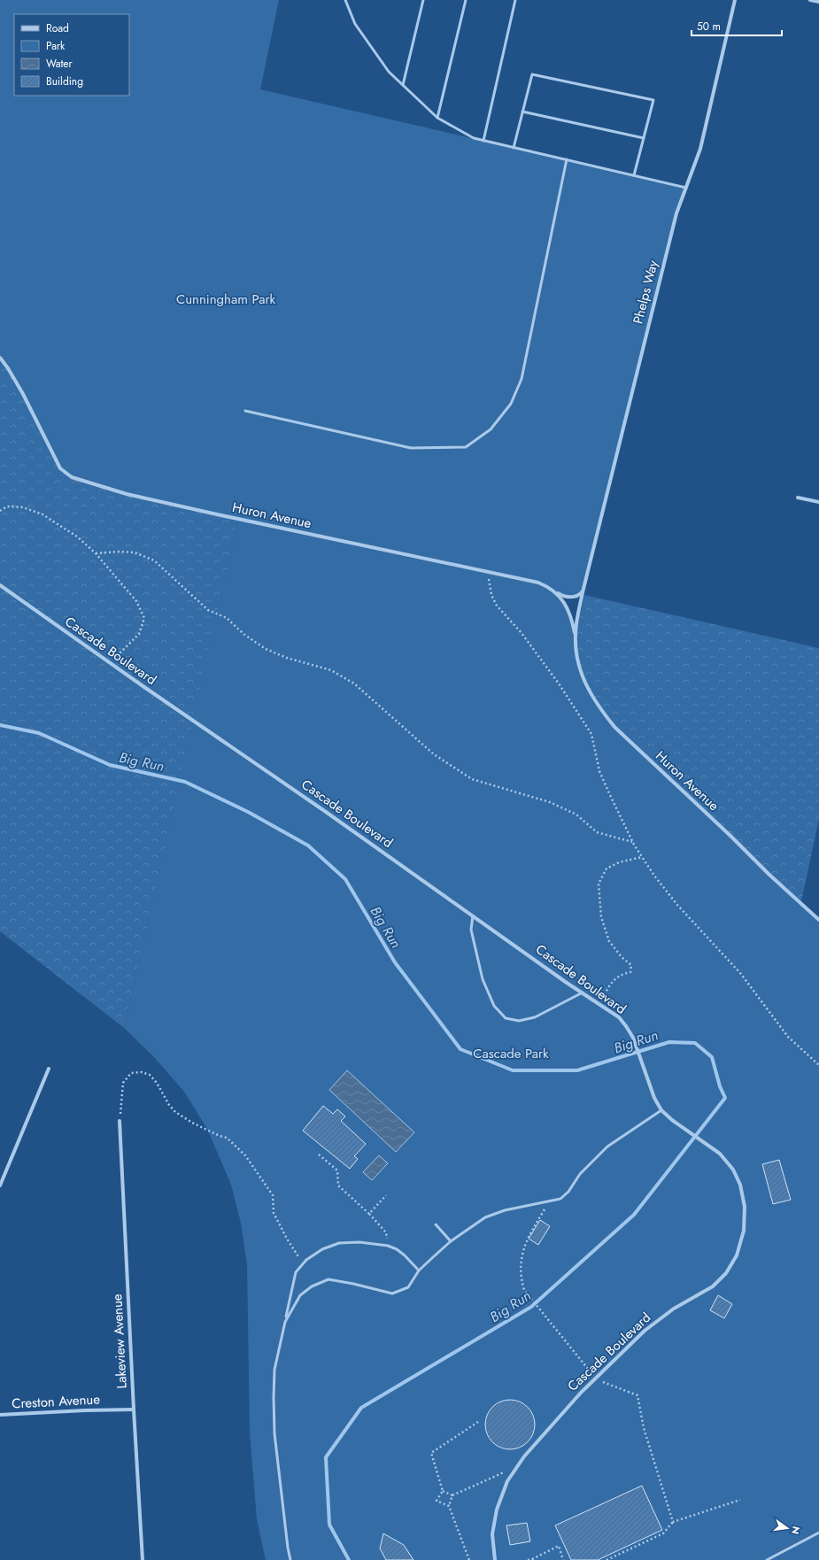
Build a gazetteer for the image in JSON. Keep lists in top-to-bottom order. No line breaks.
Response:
{"streets":{"street":["Phelps Way","Huron Avenue","Cascade Boulevard","Lakeview Avenue","Creston Avenue"]},"crossings":[["Phelps Way","Huron Avenue"],["Lakeview Avenue","Creston Avenue"]],"water":["Big Run"],"parks":["Cunningham Park","Cascade Park"],"legend":["Road","Park","Water","Building"],"scale_bar":"50 m","north":"right"}
